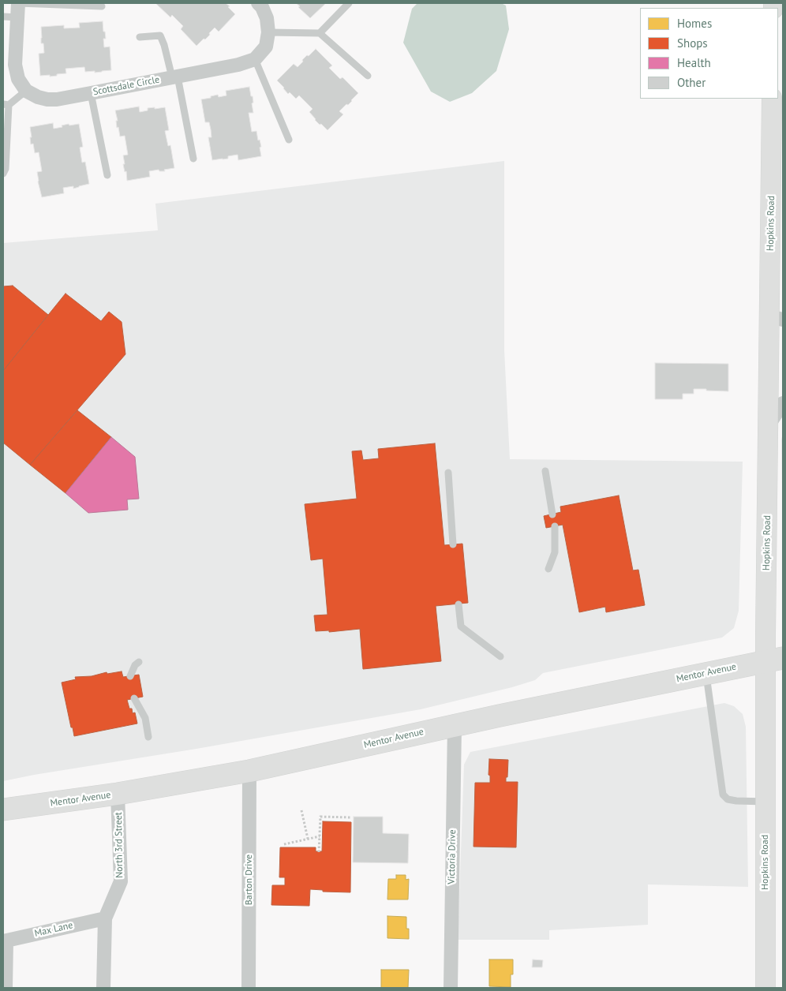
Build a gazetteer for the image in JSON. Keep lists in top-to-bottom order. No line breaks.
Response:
{"streets":{"main road":["Mentor Avenue"],"street":["Scottsdale Circle","Hopkins Road","North 3rd Street","Victoria Drive","Barton Drive","Max Lane"]},"crossings":[["Hopkins Road","Mentor Avenue"],["Mentor Avenue","North 3rd Street"],["Mentor Avenue","Victoria Drive"],["Mentor Avenue","Barton Drive"],["North 3rd Street","Max Lane"]],"legend":["Homes","Shops","Health","Other"]}
